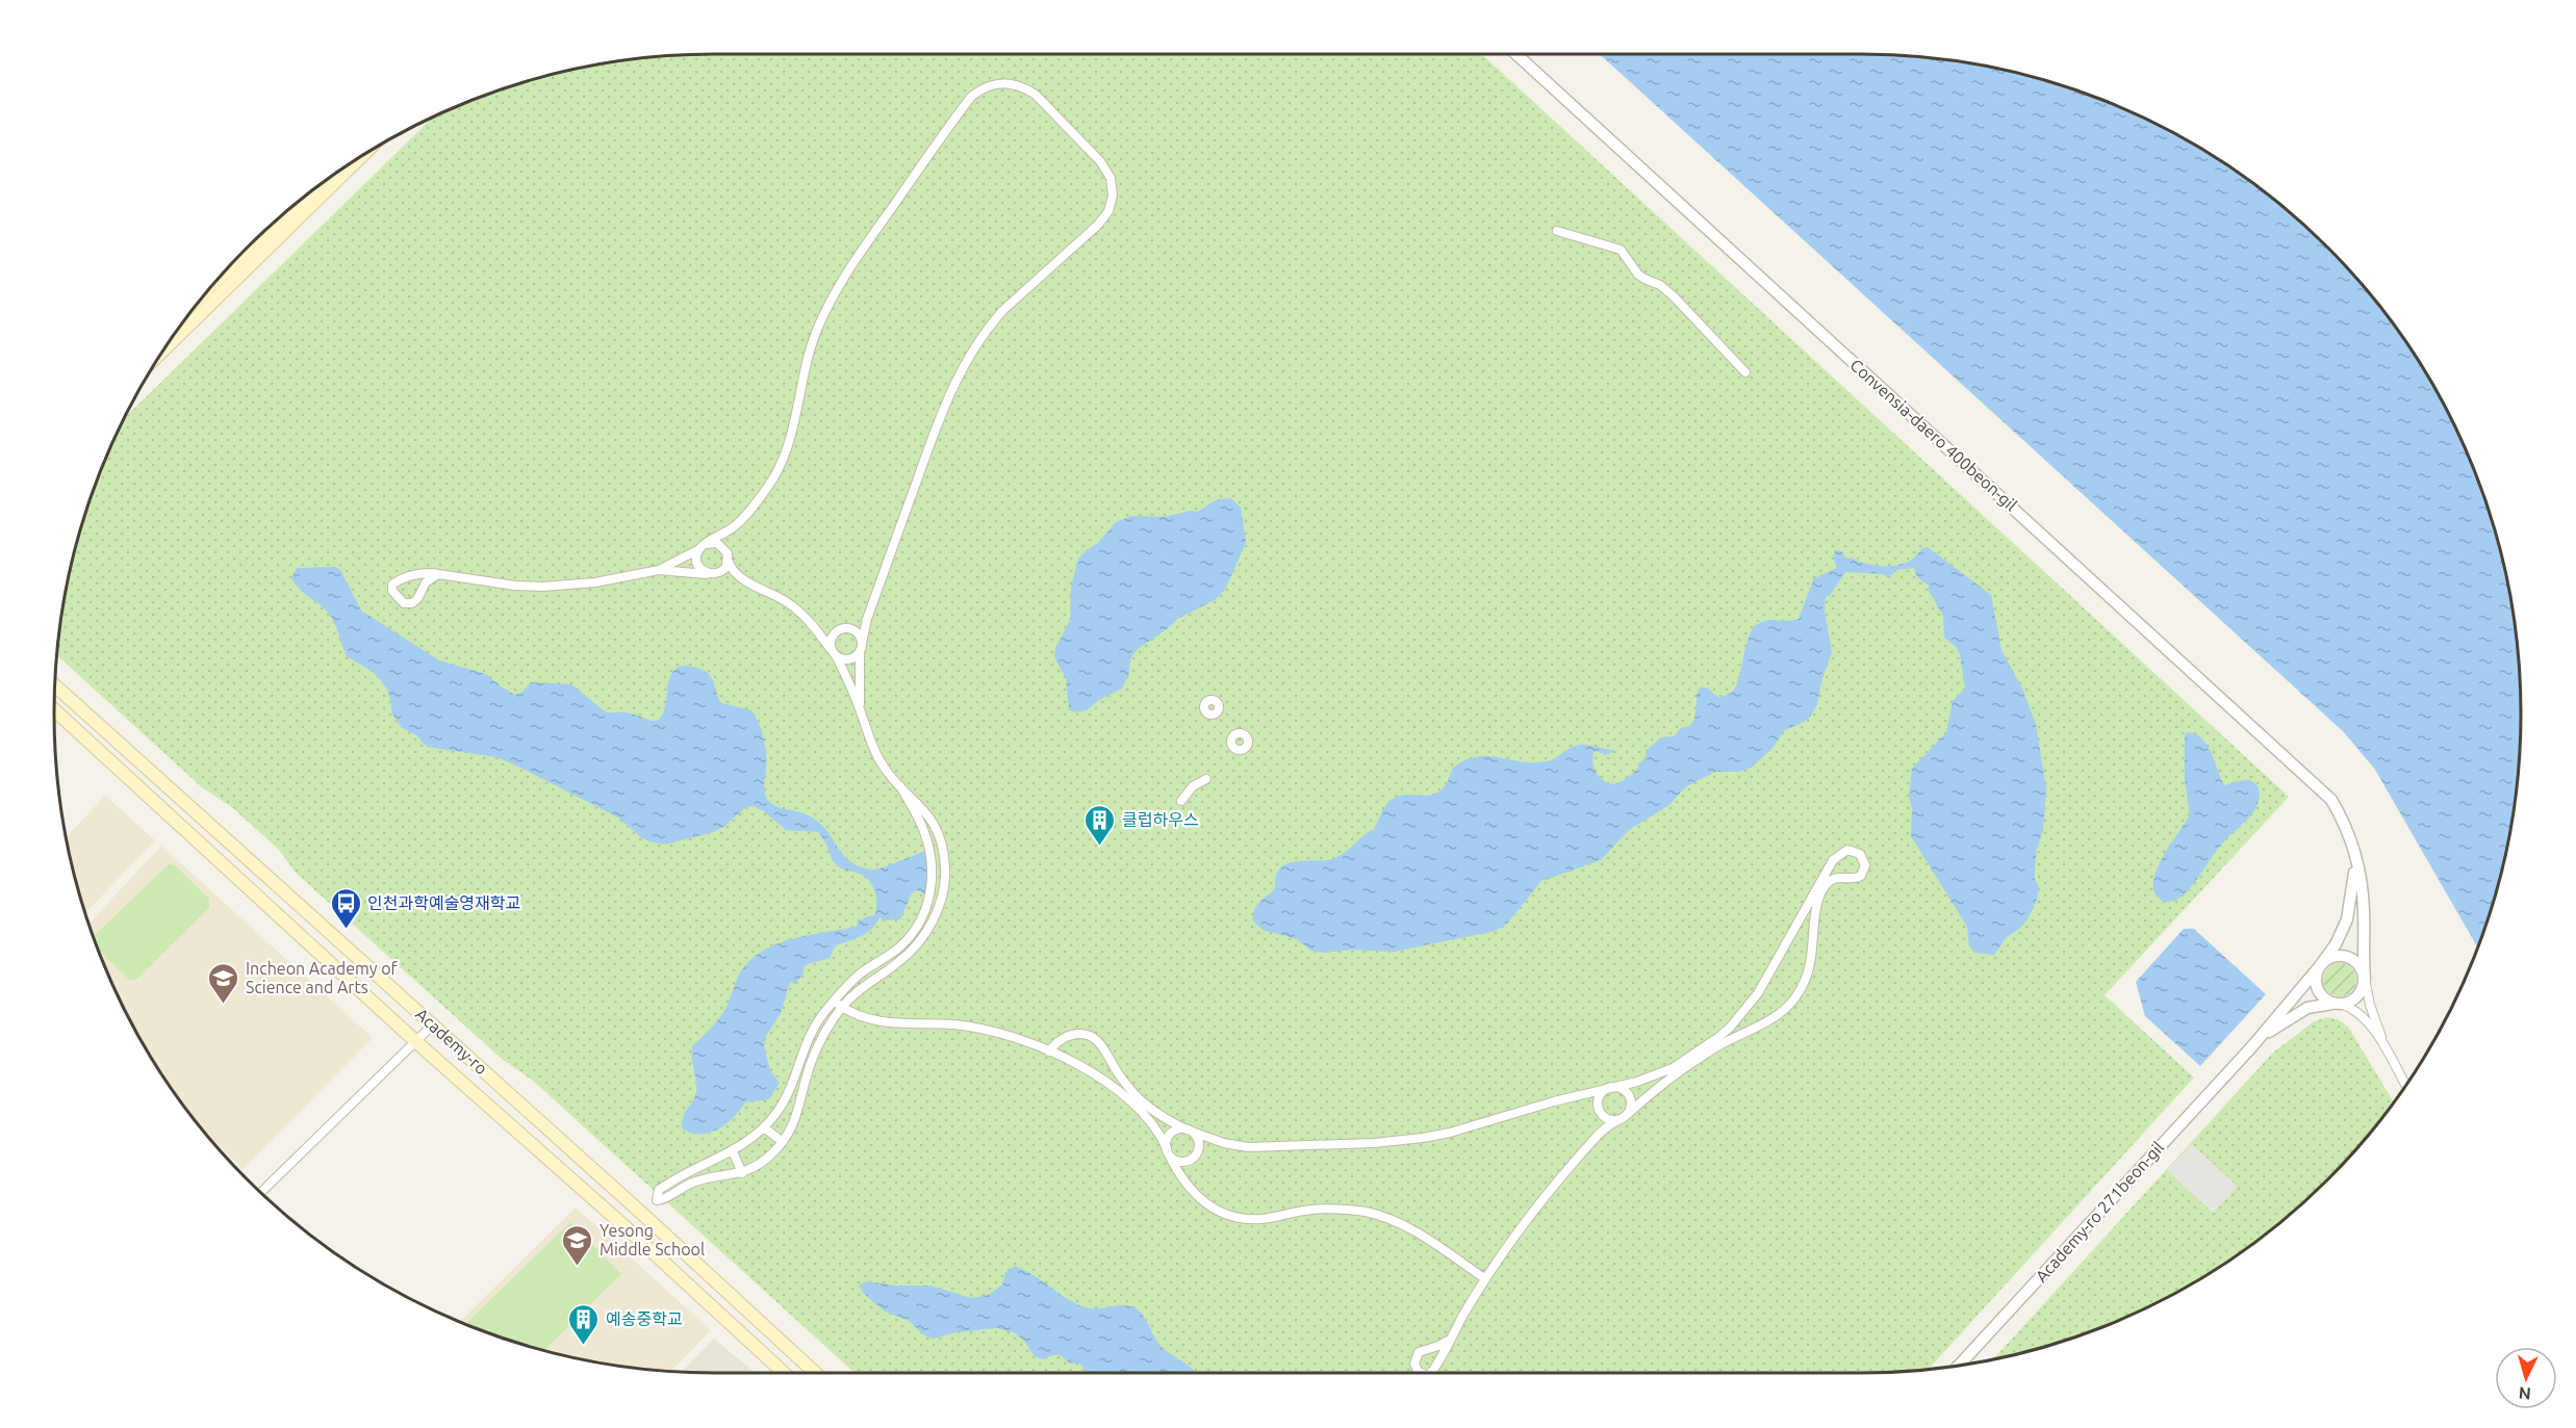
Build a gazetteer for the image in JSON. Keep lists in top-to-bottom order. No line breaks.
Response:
{"streets":{"main road":["Academy-ro"],"street":["Convensia-daero 400beon-gil","Academy-ro 271beon-gil"]},"places":{"building":["클럽하우스","예송중학교"],"bus stop":["인천과학예술영재학교"],"school or university":["Incheon Academy of Science and Arts","Yesong Middle School"]},"north":"bottom"}
